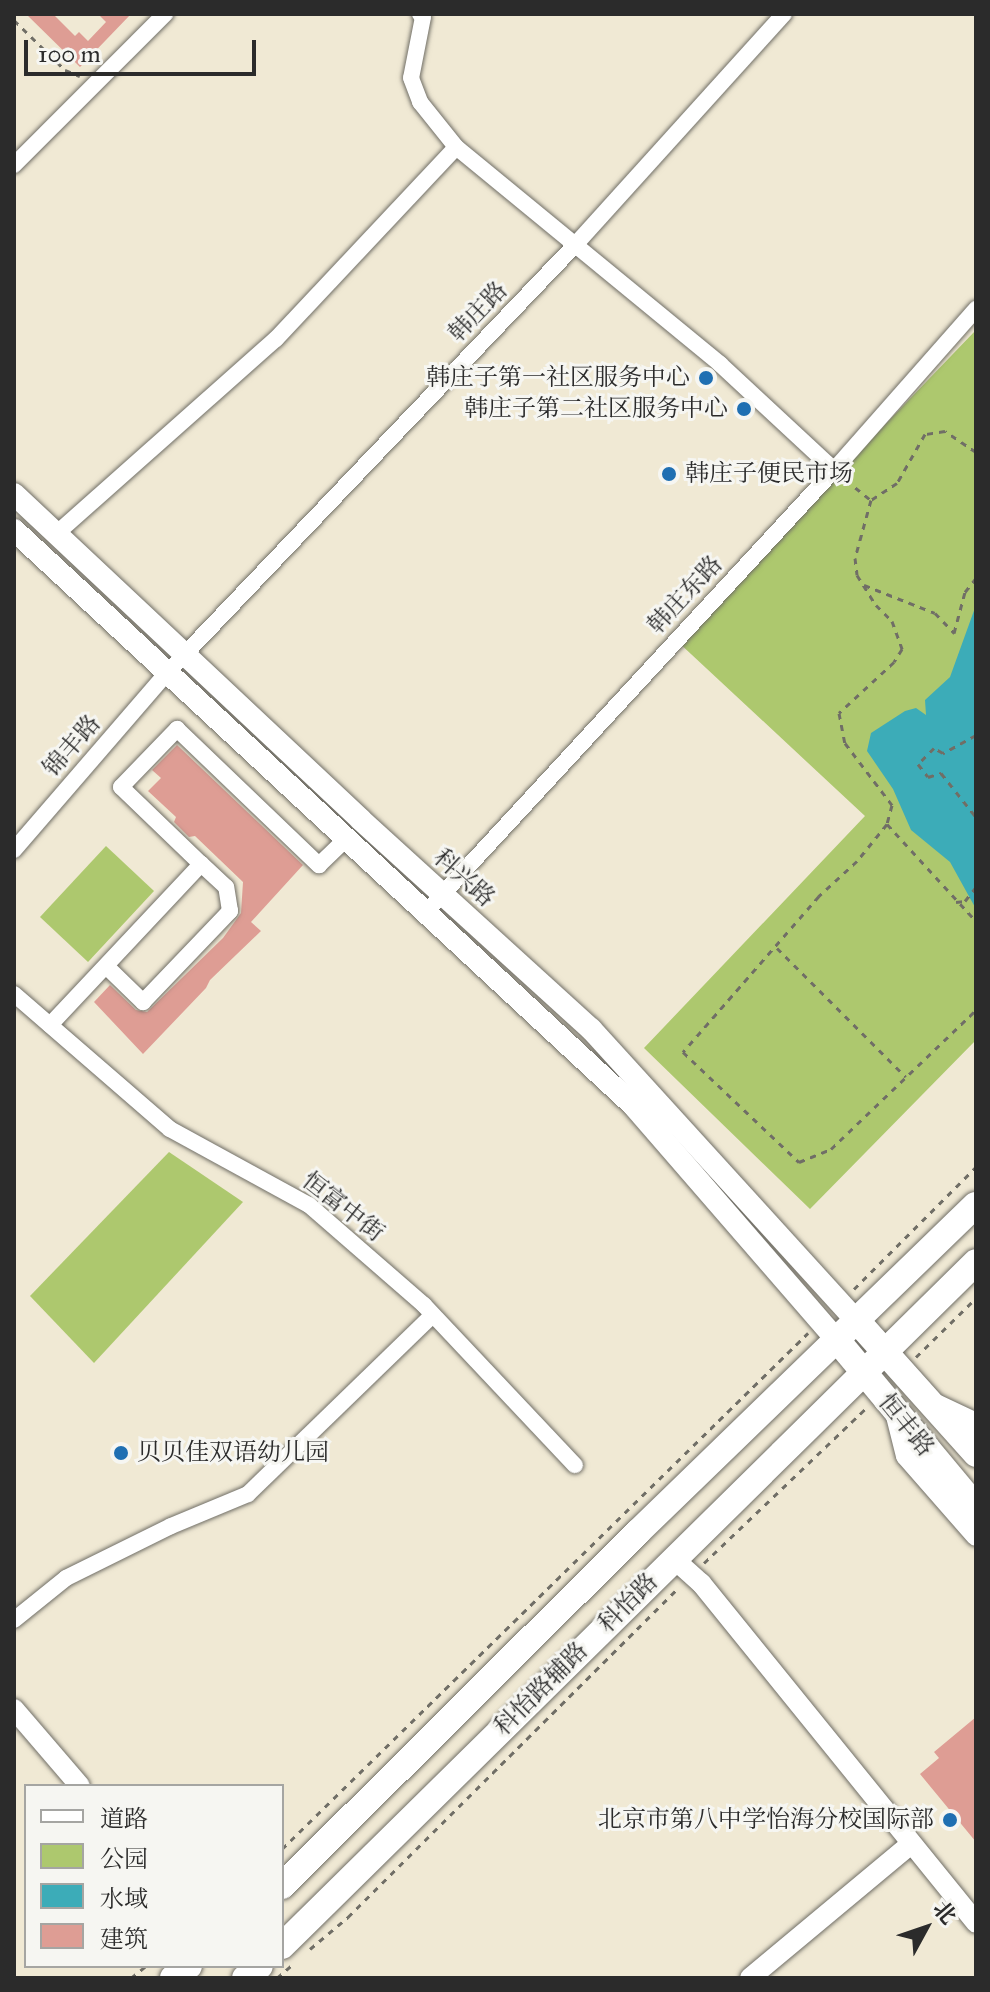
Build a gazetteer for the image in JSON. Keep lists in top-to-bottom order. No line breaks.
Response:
{"streets":{"main road":["科兴路","恒丰路","科怡路"],"street":["韩庄路","韩庄东路","锦丰路","恒富中街"],"path":["科怡路辅路"]},"crossings":[["韩庄路","锦丰路"],["韩庄路","科兴路"],["韩庄东路","科兴路"],["锦丰路","科兴路"],["科兴路","恒丰路"],["科兴路","科怡路"],["恒丰路","科怡路"],["恒丰路","科怡路辅路"],["科怡路","科怡路辅路"]],"places":["韩庄子第一社区服务中心","韩庄子第二社区服务中心","韩庄子便民市场","贝贝佳双语幼儿园","北京市第八中学怡海分校国际部"],"legend":["道路","公园","水域","建筑"],"scale_bar":"100 m","north":"top right"}
